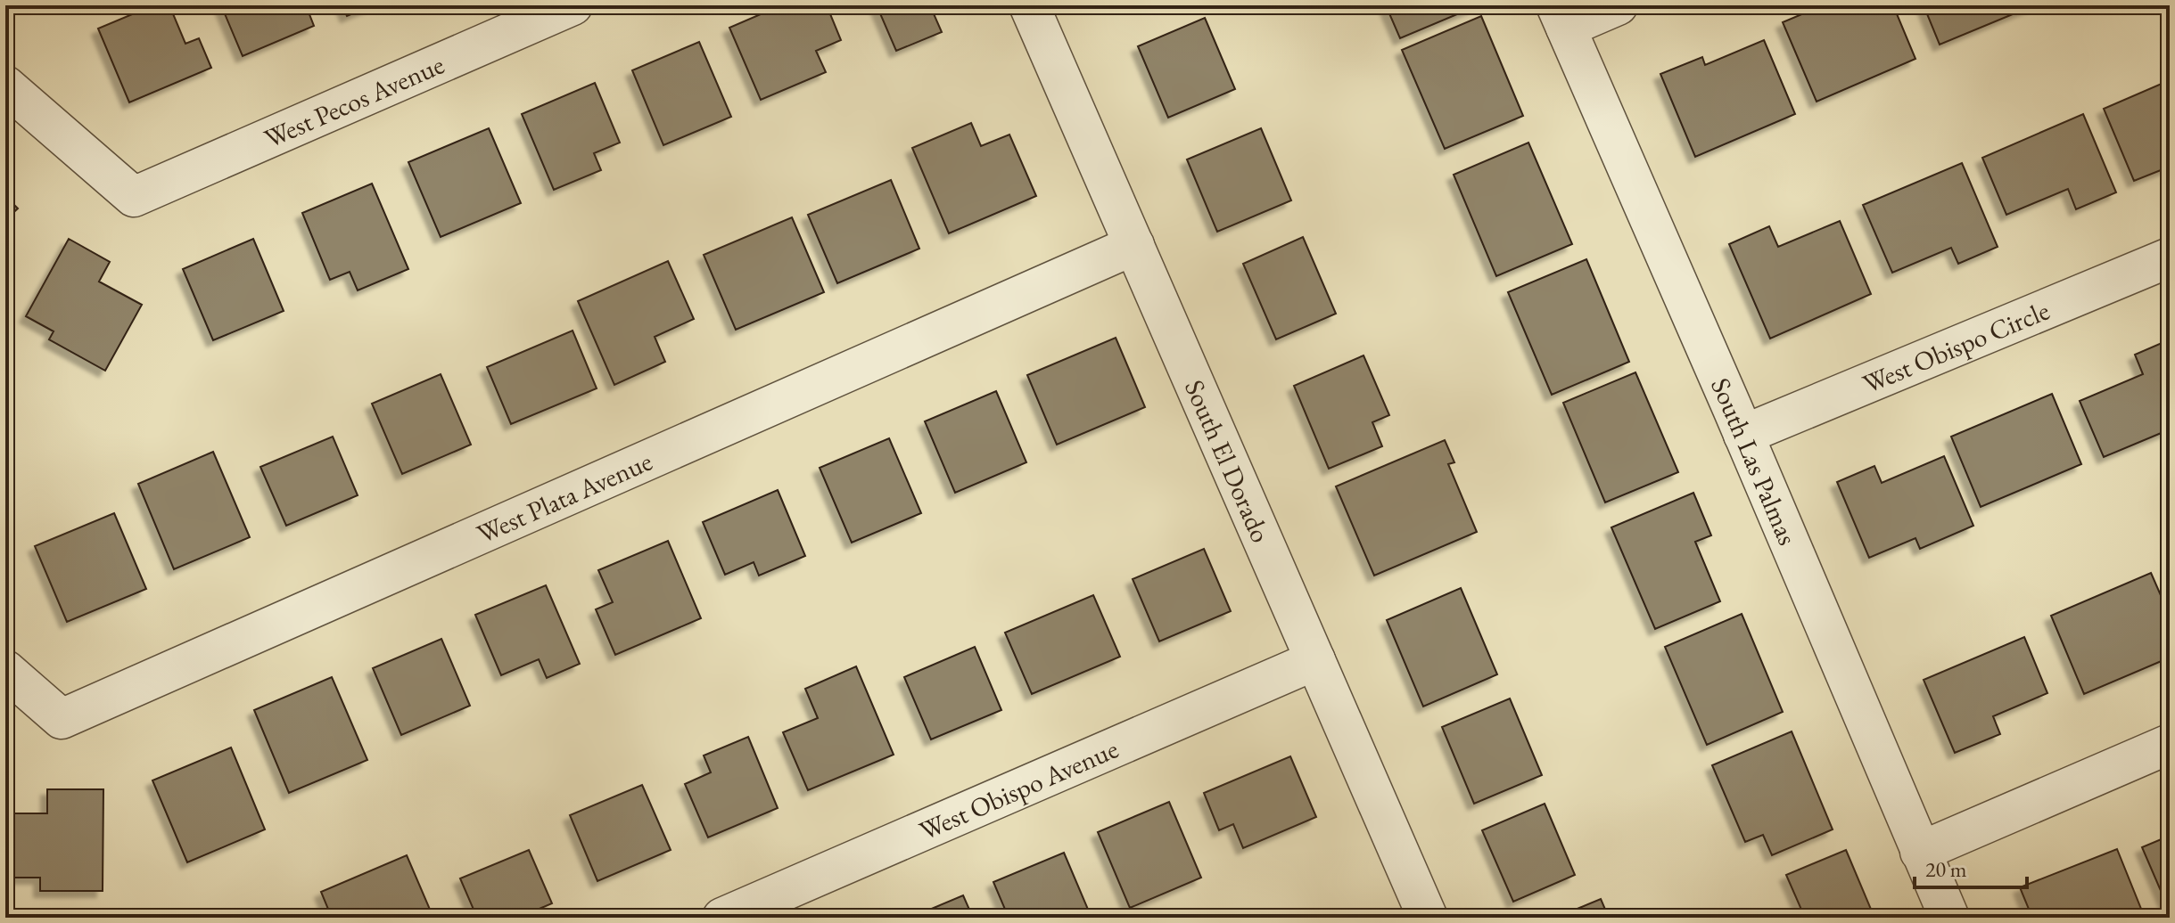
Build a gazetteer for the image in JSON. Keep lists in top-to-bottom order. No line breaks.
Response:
{"streets":{"street":["West Pecos Avenue","West Obispo Circle","South Las Palmas","South El Dorado","West Plata Avenue","West Obispo Avenue"]},"crossings":[["West Obispo Circle","South Las Palmas"],["South El Dorado","West Plata Avenue"],["South El Dorado","West Obispo Avenue"]],"scale_bar":"20 m"}
